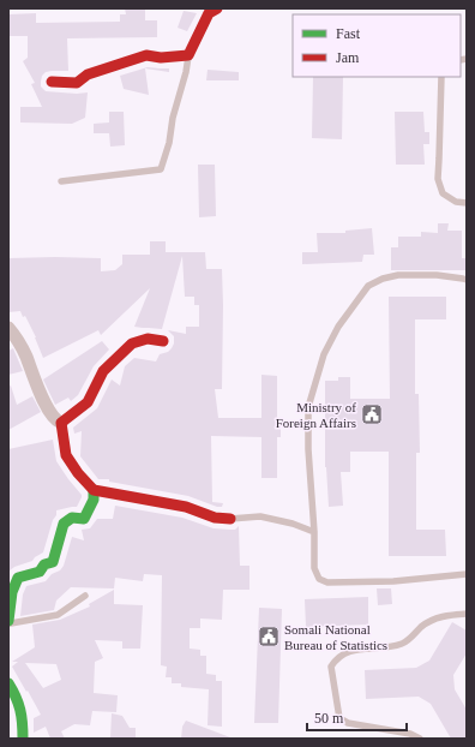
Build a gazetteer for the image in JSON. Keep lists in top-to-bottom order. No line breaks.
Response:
{"places":{"public building":["Ministry of Foreign Affairs","Somali National Bureau of Statistics"]},"legend":["Fast","Jam"],"scale_bar":"50 m"}
